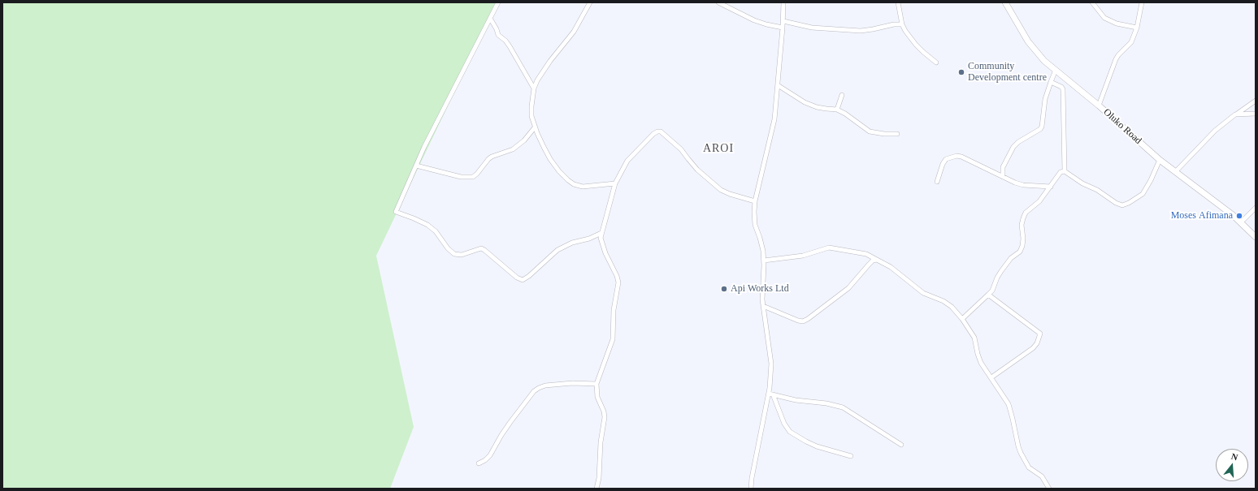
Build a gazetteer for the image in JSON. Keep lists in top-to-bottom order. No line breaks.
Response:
{"streets":{"main road":["Oluko Road"]},"districts":["AROI"],"places":["Community Development centre","Moses Afimana","Api Works Ltd"],"north":"top"}
